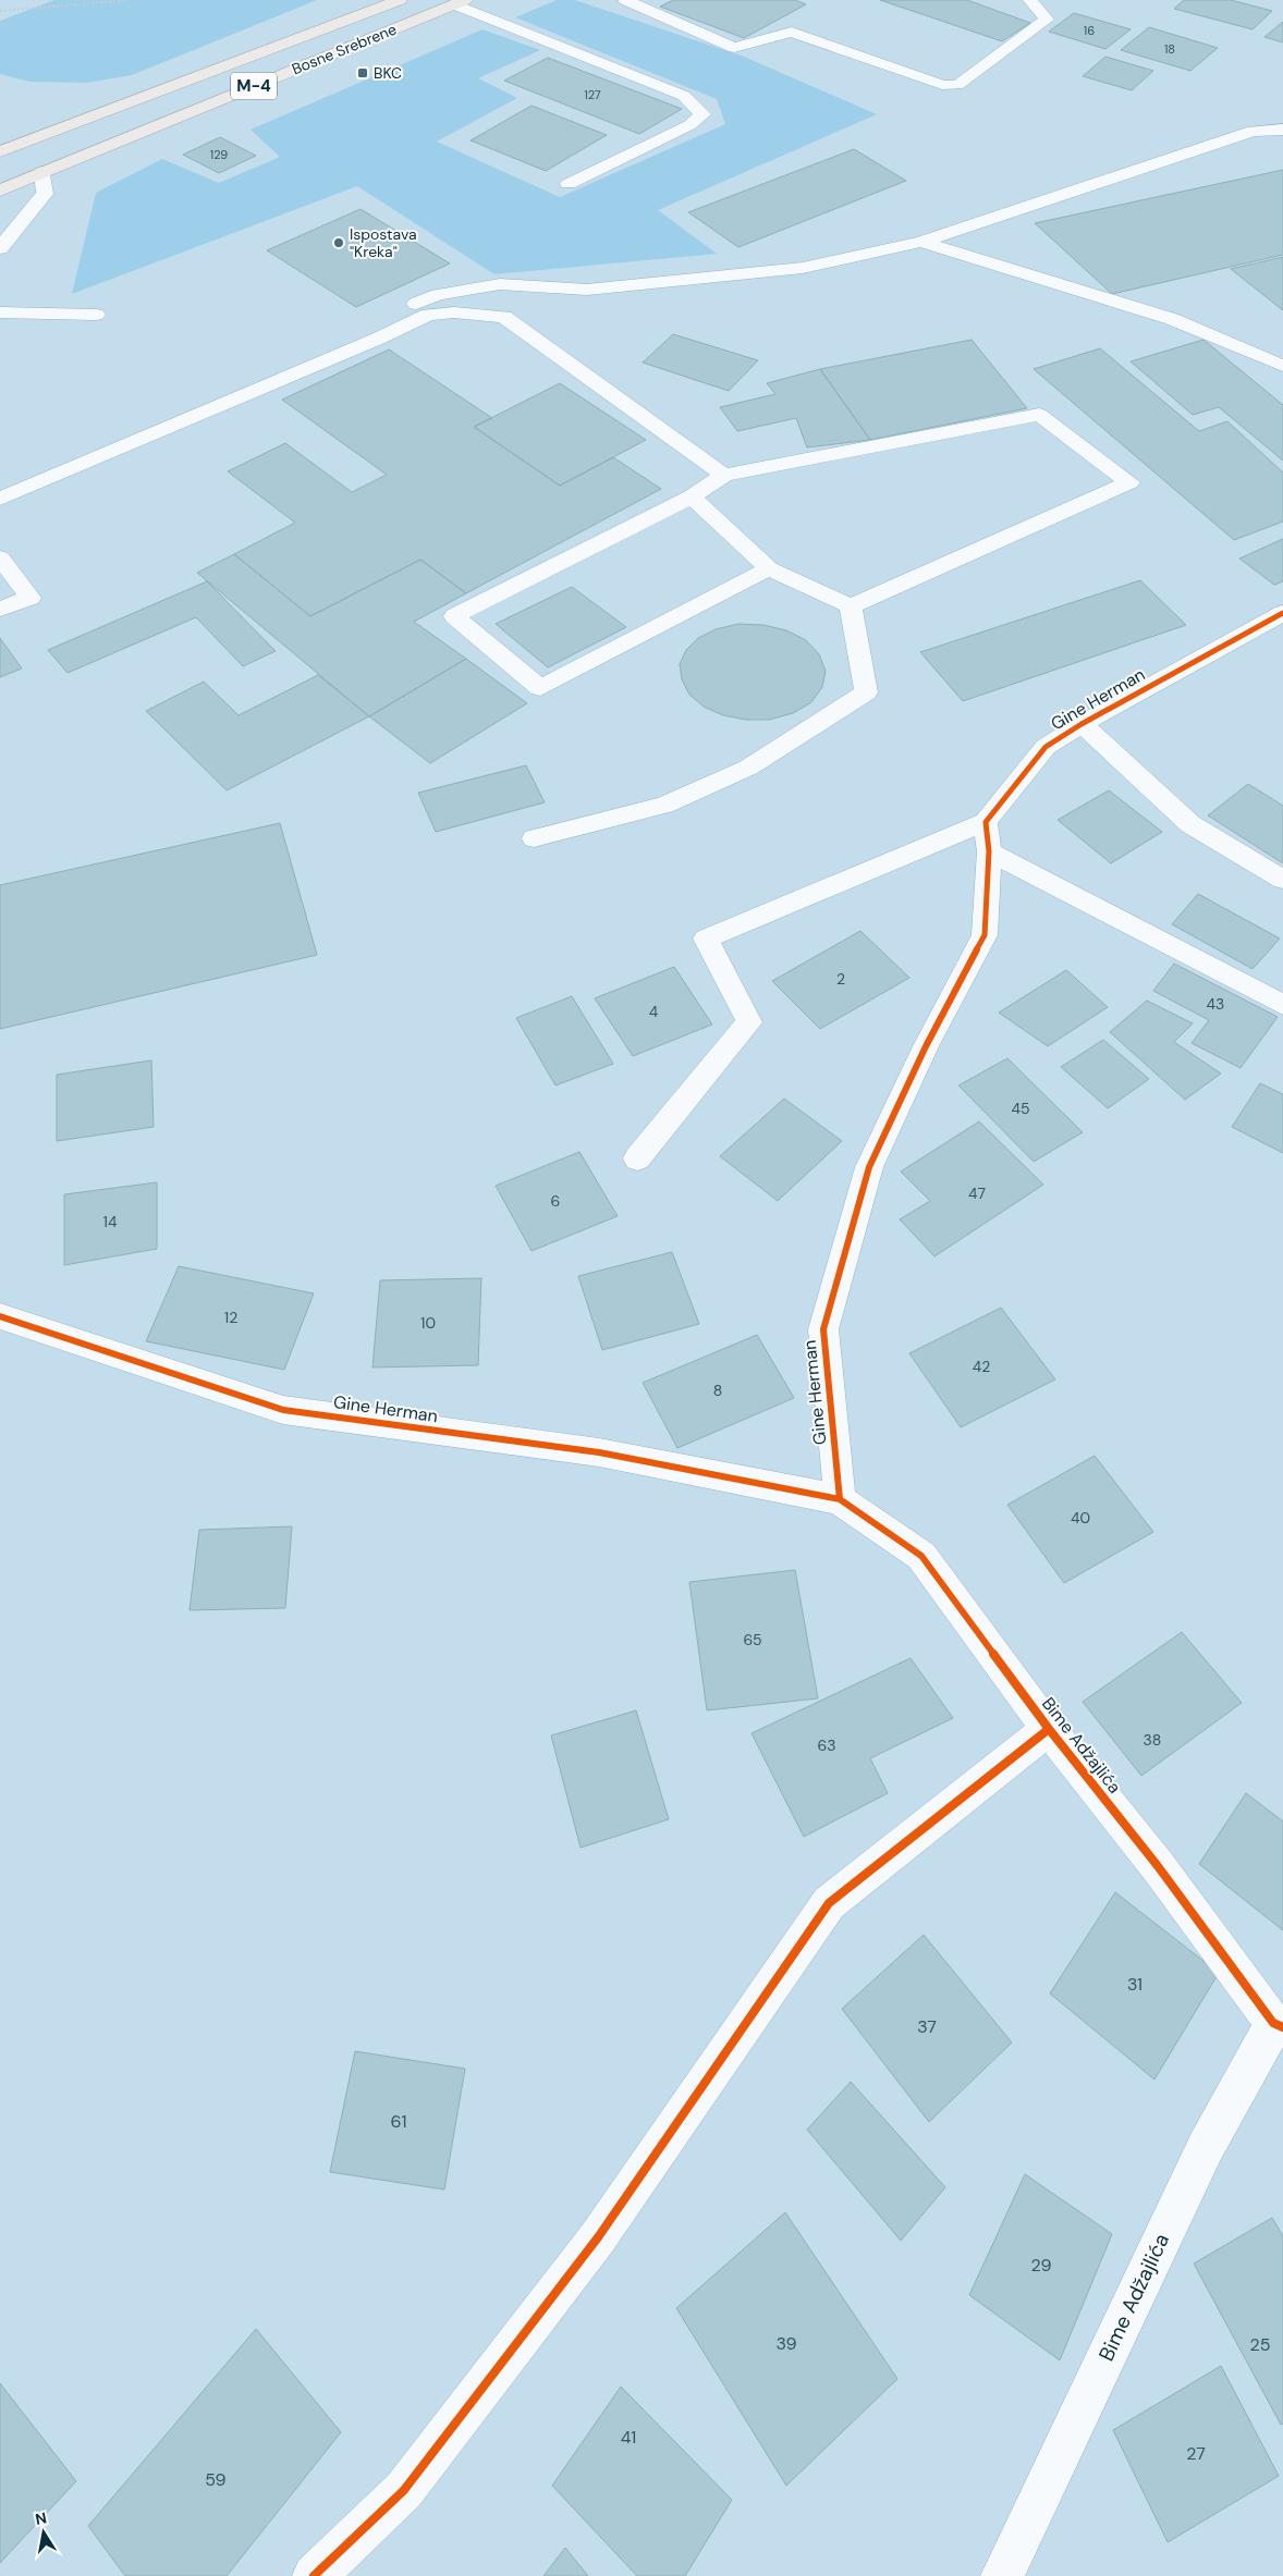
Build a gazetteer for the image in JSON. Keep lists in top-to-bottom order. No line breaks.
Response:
{"streets":{"main road":["Bosne Srebrene","M-4"],"street":["Gine Herman","Bime Adžajlića"]},"crossings":[["Bosne Srebrene","M-4"],["Gine Herman","Bime Adžajlića"]],"places":{"transit":["BKC"],"other":["Ispostava \"Kreka\""]},"house_numbers":["16","18","127","129","2","43","4","45","47","6","14","12","10","42","8","40","65","38","63","31","37","61","29","39","25","41","27","59"],"north":"top"}
